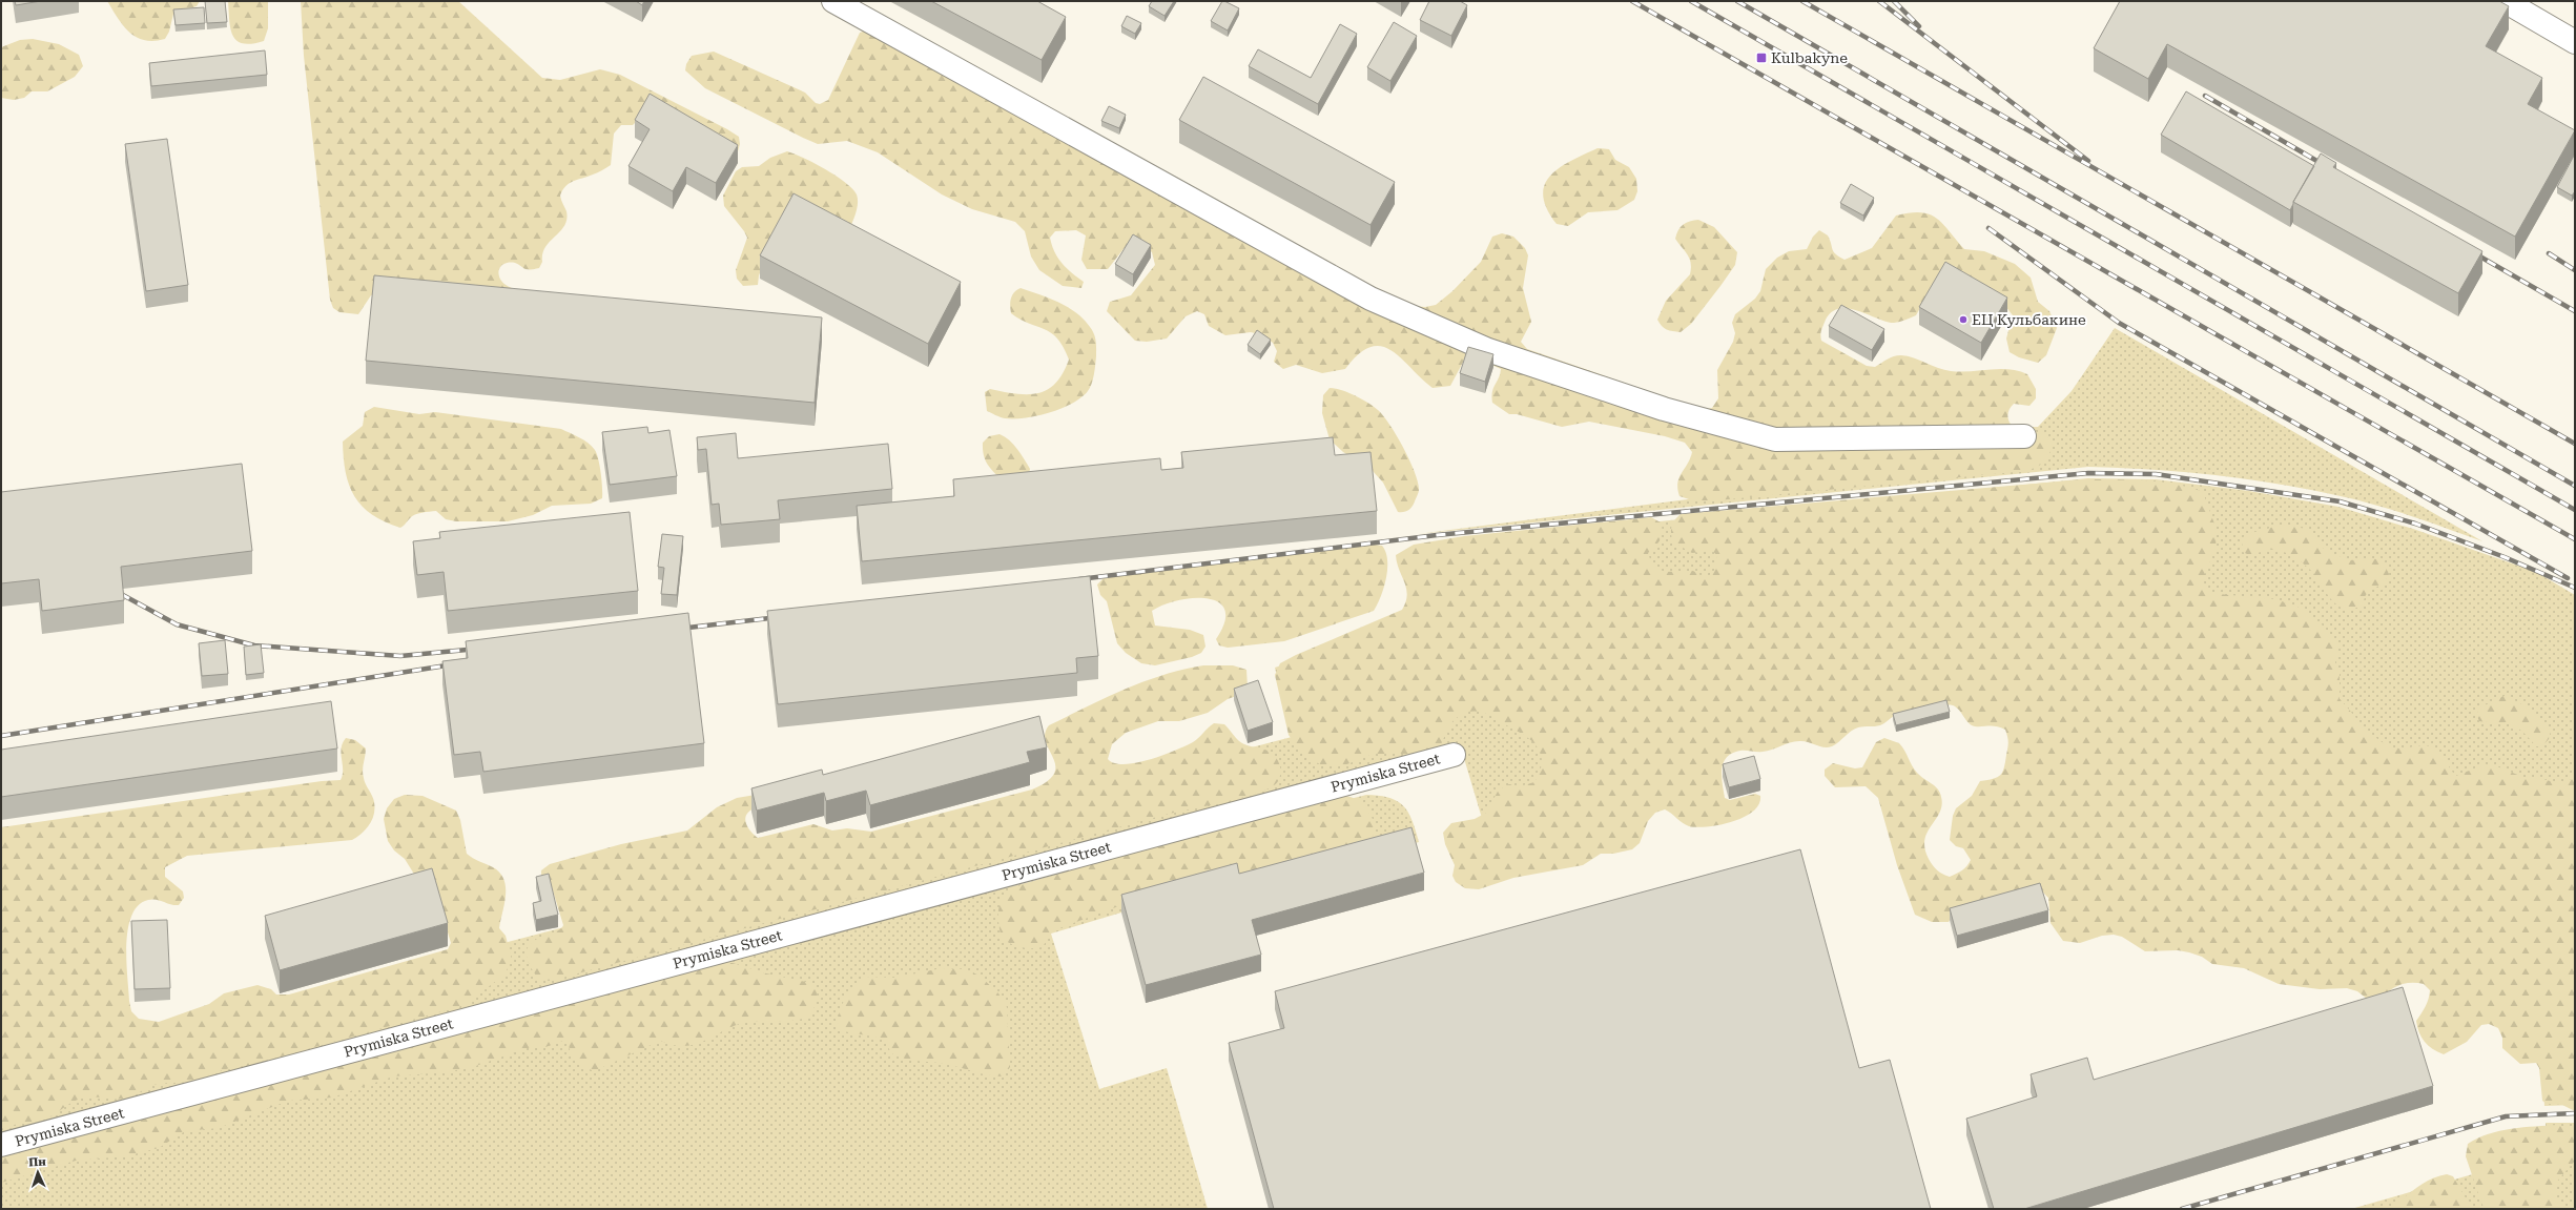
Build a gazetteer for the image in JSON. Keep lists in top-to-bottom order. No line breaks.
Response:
{"streets":{"street":["Prymiska Street"]},"places":{"transit":["Kulbakyne"],"other":["ЕЦ Кульбакине"]},"north":"top"}
